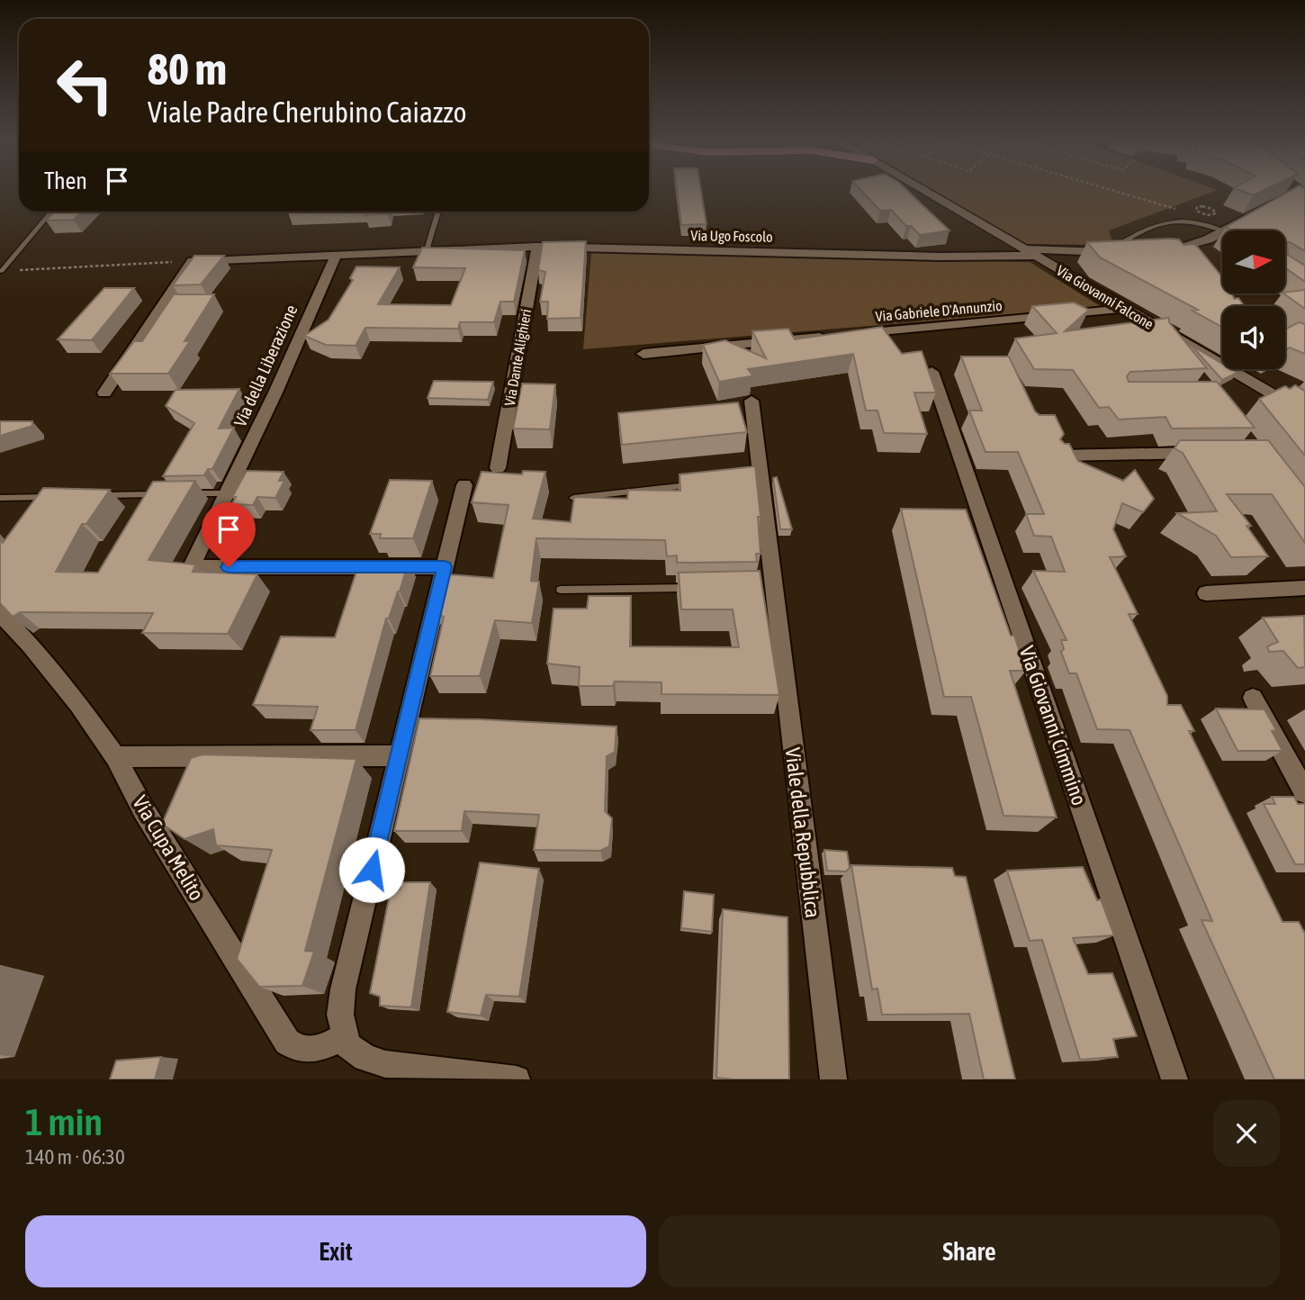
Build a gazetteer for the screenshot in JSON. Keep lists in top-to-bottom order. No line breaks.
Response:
{"streets":{"main road":["Via Giovanni Falcone"],"street":["Via Ugo Foscolo","Via Gabriele D'Annunzio","Via Dante Alighieri","Via della Liberazione","Via Giovanni Cimmino","Viale della Repubblica","Via Cupa Melito"]},"crossings":[["Via Ugo Foscolo","Via Giovanni Falcone"],["Via Ugo Foscolo","Via Dante Alighieri"],["Via Ugo Foscolo","Via della Liberazione"],["Via Giovanni Falcone","Via Gabriele D'Annunzio"]],"north":"right","page":{"turn":["80 m","Viale Padre Cherubino Caiazzo"],"then":"Then","heading":["1 min","140 m · 06:30"],"buttons":["Exit","Share"]}}
